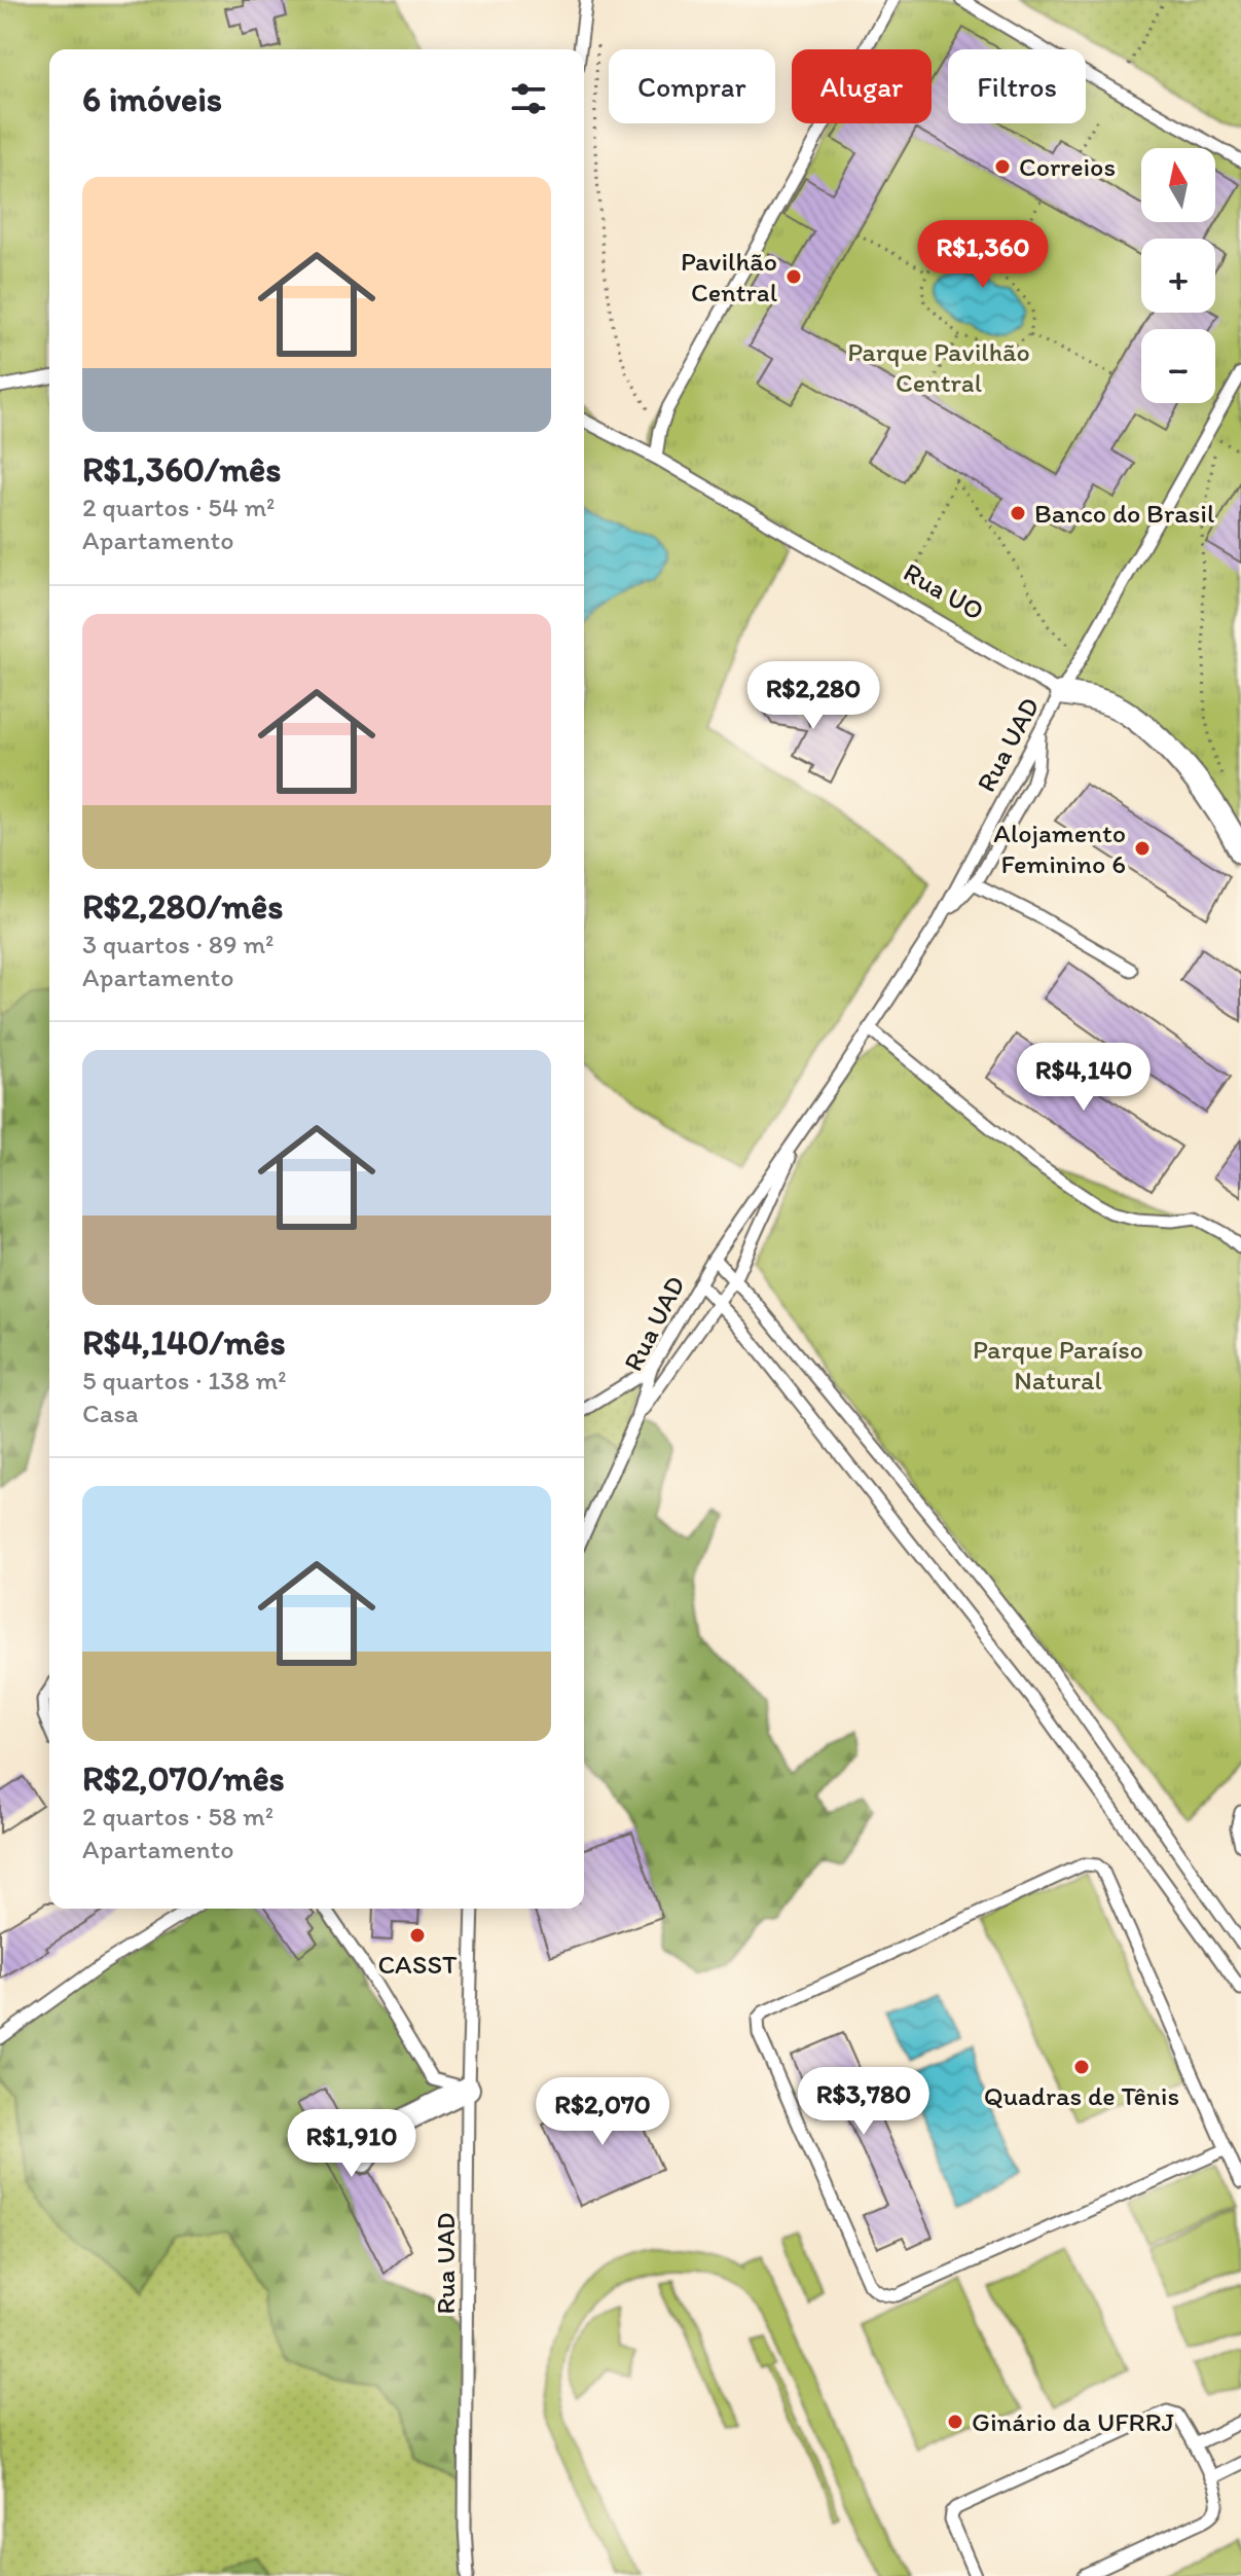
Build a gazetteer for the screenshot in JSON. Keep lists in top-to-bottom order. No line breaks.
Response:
{"streets":{"street":["Rua UO"],"lane":["Rua UAD"]},"crossings":[["Rua UO","Rua UAD"]],"parks":["Parque Pavilhão Central","Parque Paraíso Natural"],"places":["Correios","Pavilhão Central","Banco do Brasil","Alojamento Feminino 6","CASST","Quadras de Tênis","Ginário da UFRRJ"],"north":"top","page":{"chip":["Comprar","Alugar","Filtros"],"heading":"6 imóveis","map_buttons":["+","−"],"list":[{"name":"R$1,360/mês","note":"2 quartos · 54 m² · Apartamento"},{"name":"R$2,280/mês","note":"3 quartos · 89 m² · Apartamento"},{"name":"R$4,140/mês","note":"5 quartos · 138 m² · Casa"},{"name":"R$2,070/mês","note":"2 quartos · 58 m² · Apartamento"}],"price":["R$1,360","R$2,280","R$4,140","R$3,780","R$2,070","R$1,910"]}}
